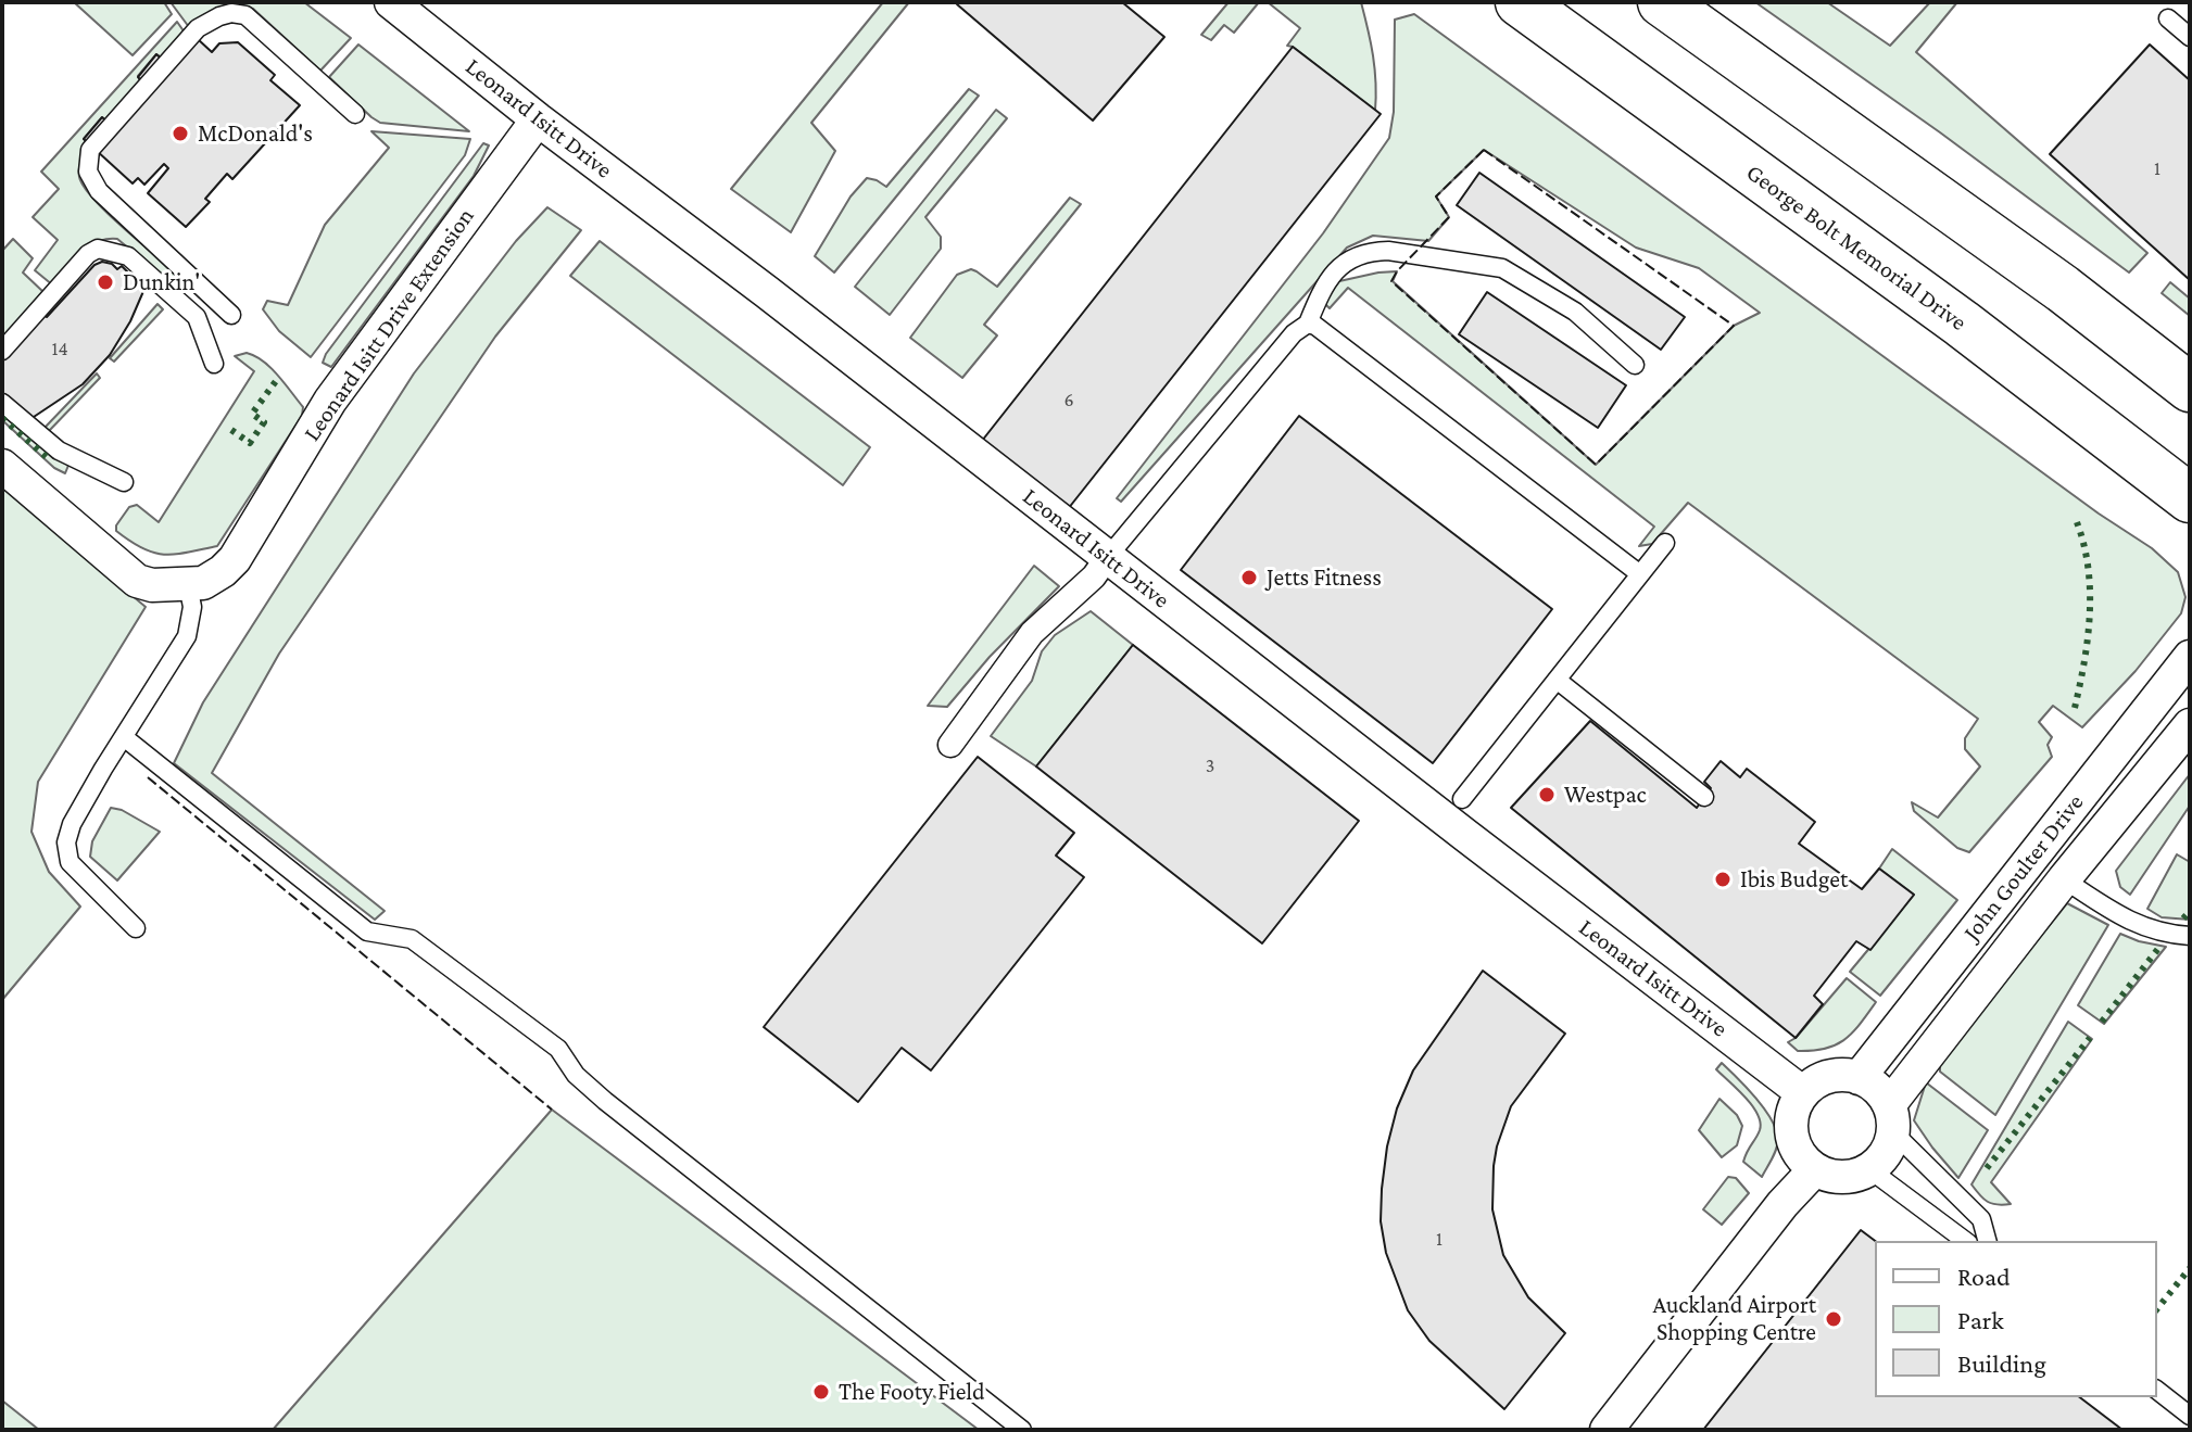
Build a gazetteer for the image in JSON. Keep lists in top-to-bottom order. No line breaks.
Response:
{"streets":{"main road":["George Bolt Memorial Drive"],"street":["Leonard Isitt Drive","Leonard Isitt Drive Extension","John Goulter Drive"]},"crossings":[["Leonard Isitt Drive","Leonard Isitt Drive Extension"],["Leonard Isitt Drive","John Goulter Drive"]],"places":["McDonald's","Dunkin'","Jetts Fitness","Westpac","Ibis Budget","Auckland Airport Shopping Centre","The Footy Field"],"house_numbers":["1","14","6","3","1"],"legend":["Road","Park","Building"]}
